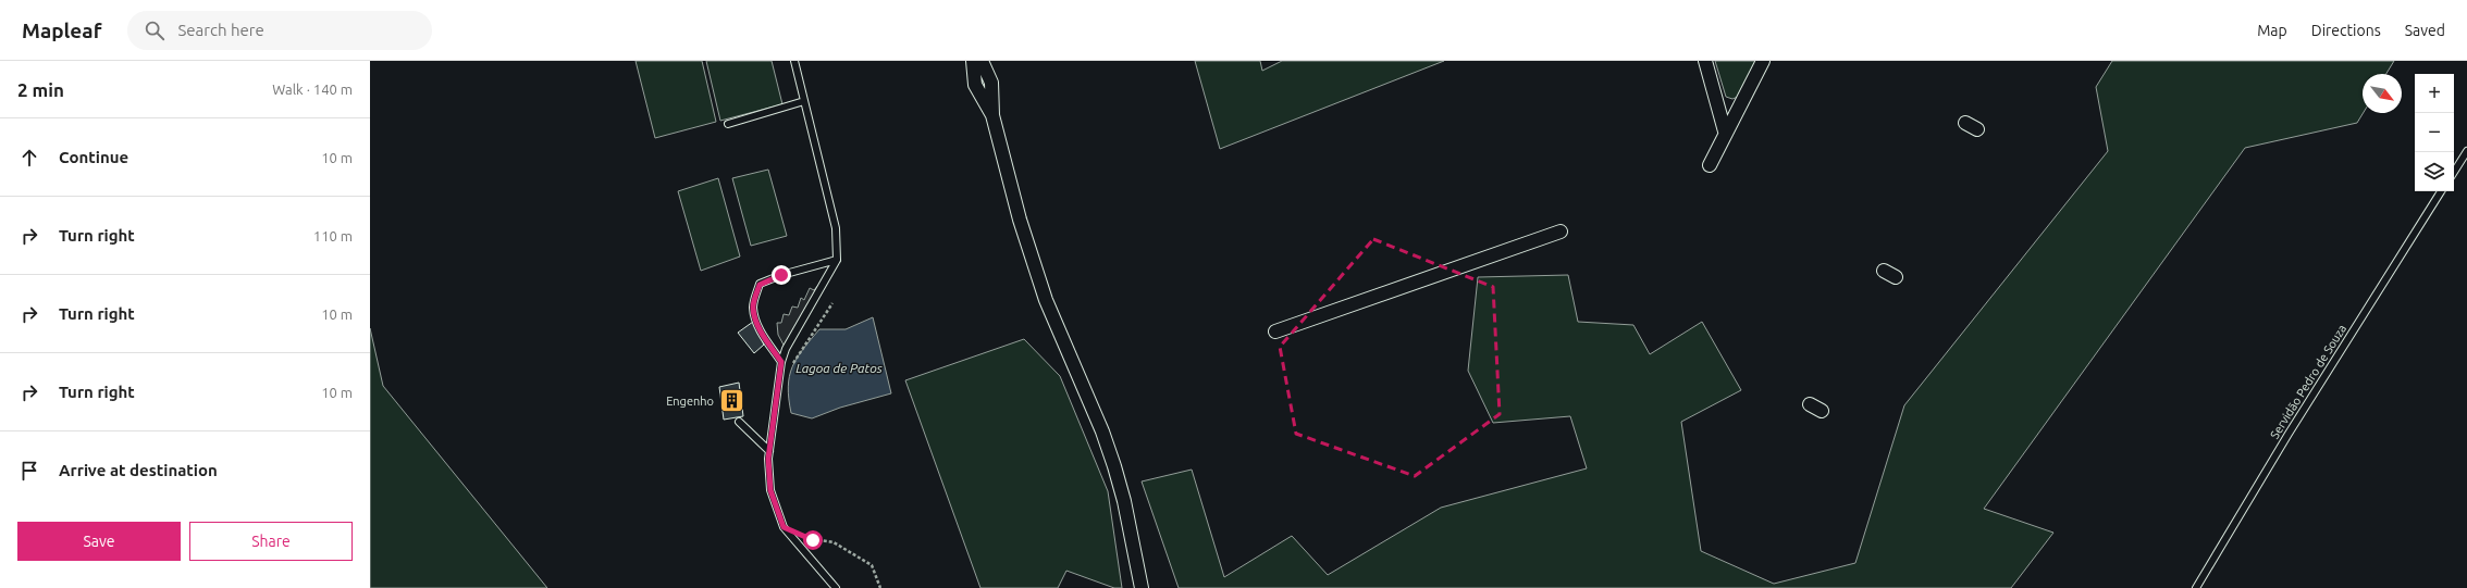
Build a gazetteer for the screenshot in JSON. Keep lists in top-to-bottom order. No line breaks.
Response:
{"streets":{"lane":["Servidão Pedro de Souza"]},"water":["Lagoa de Patos"],"places":{"building":["Engenho"]},"north":"bottom right","page":{"header":"Mapleaf","search":"Search here","nav":["Map","Directions","Saved"],"heading":["2 min","Walk · 140 m"],"map_buttons":["+","−"],"list":[["Continue","10 m"],["Turn right","110 m"],["Turn right","10 m"],["Turn right","10 m"],"Arrive at destination"],"buttons":["Save","Share"]}}
